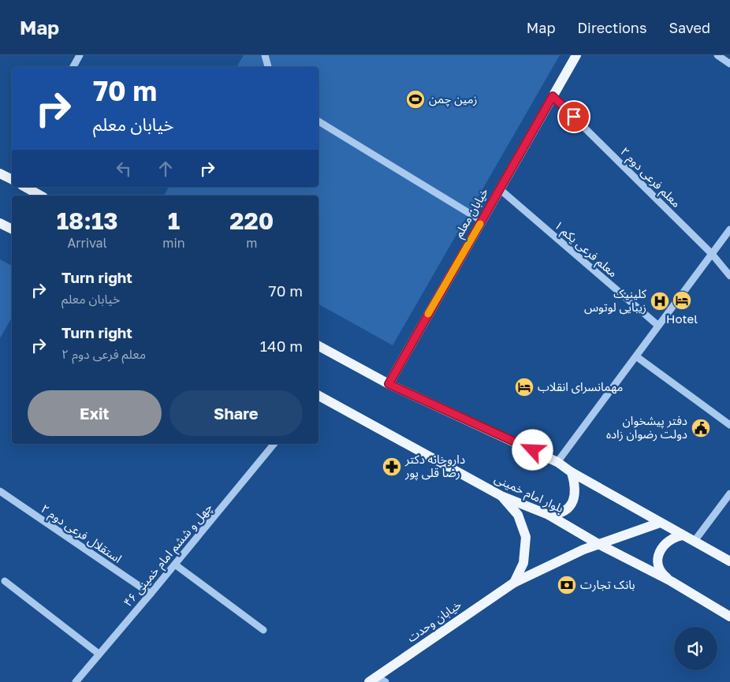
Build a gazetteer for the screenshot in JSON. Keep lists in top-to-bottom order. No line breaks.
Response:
{"streets":{"main road":["خیابان معلم","بلوار امام خمینی","خیابان وحدت"],"street":["معلم فرعی دوم ۲","معلم فرعی یکم ۱","استقلال فرعی دوم ۲","چهل و ششم امام خمینی ۴۶"]},"crossings":[["معلم فرعی دوم ۲","خیابان معلم"],["خیابان معلم","معلم فرعی یکم ۱"],["بلوار امام خمینی","خیابان وحدت"],["استقلال فرعی دوم ۲","چهل و ششم امام خمینی ۴۶"]],"places":{"sports":["زمین چمن"],"hotel":["Hotel","مهمانسرای انقلاب"],"hospital":["کلینیک زیبایی لوتوس"],"public building":["دفتر پیشخوان دولت رضوان زاده"],"pharmacy":["داروخانه دکتر رضا قلی پور"],"bank":["بانک تجارت"]},"page":{"header":"Map","nav":["Map","Directions","Saved"],"turn":["70 m","خیابان معلم"],"eta":["18:13","Arrival","1","min","220","m"],"list":[{"name":"Turn right","note":"خیابان معلم","value":"70 m"},{"name":"Turn right","note":"معلم فرعی دوم ۲","value":"140 m"}],"buttons":["Exit","Share"]}}
